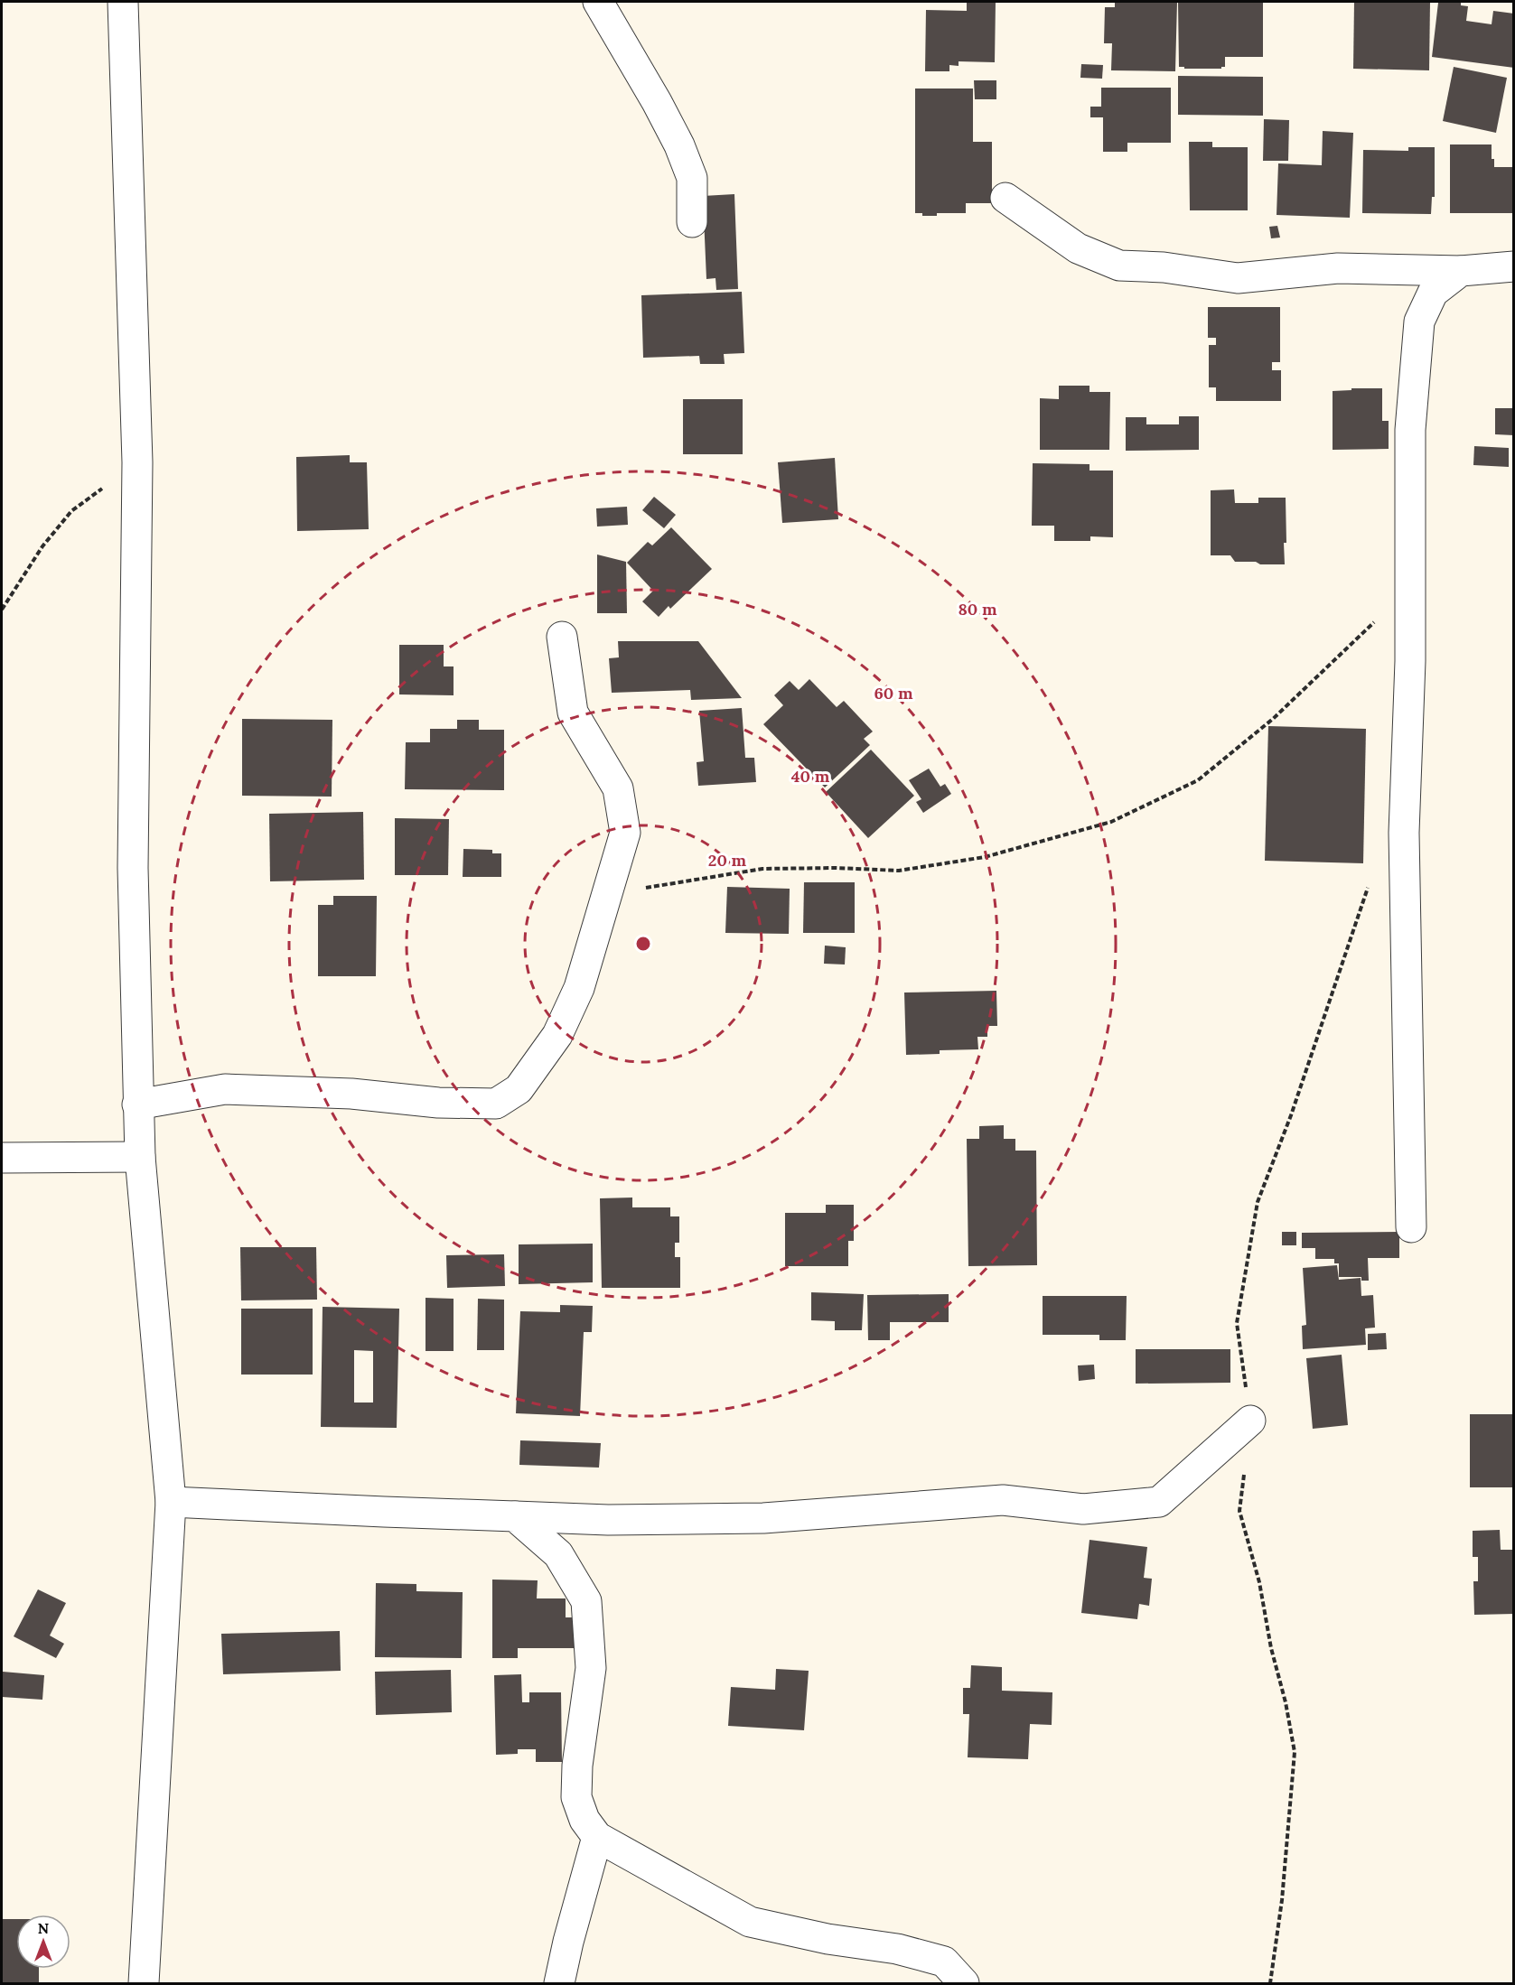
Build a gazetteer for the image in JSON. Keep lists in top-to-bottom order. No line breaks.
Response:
{"north":"top","rings":["80 m","60 m","40 m","20 m"]}
